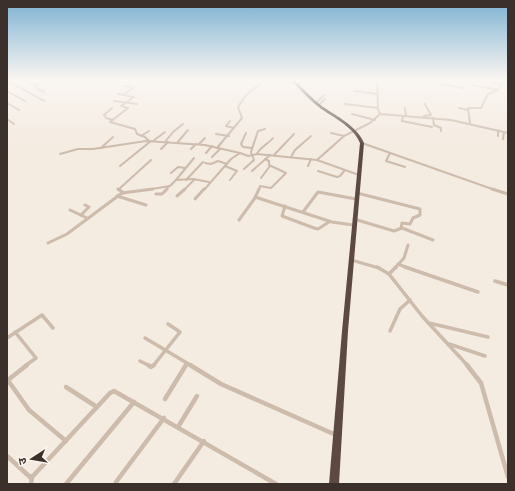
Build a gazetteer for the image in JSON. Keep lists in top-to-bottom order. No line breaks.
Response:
{"north":"left"}
